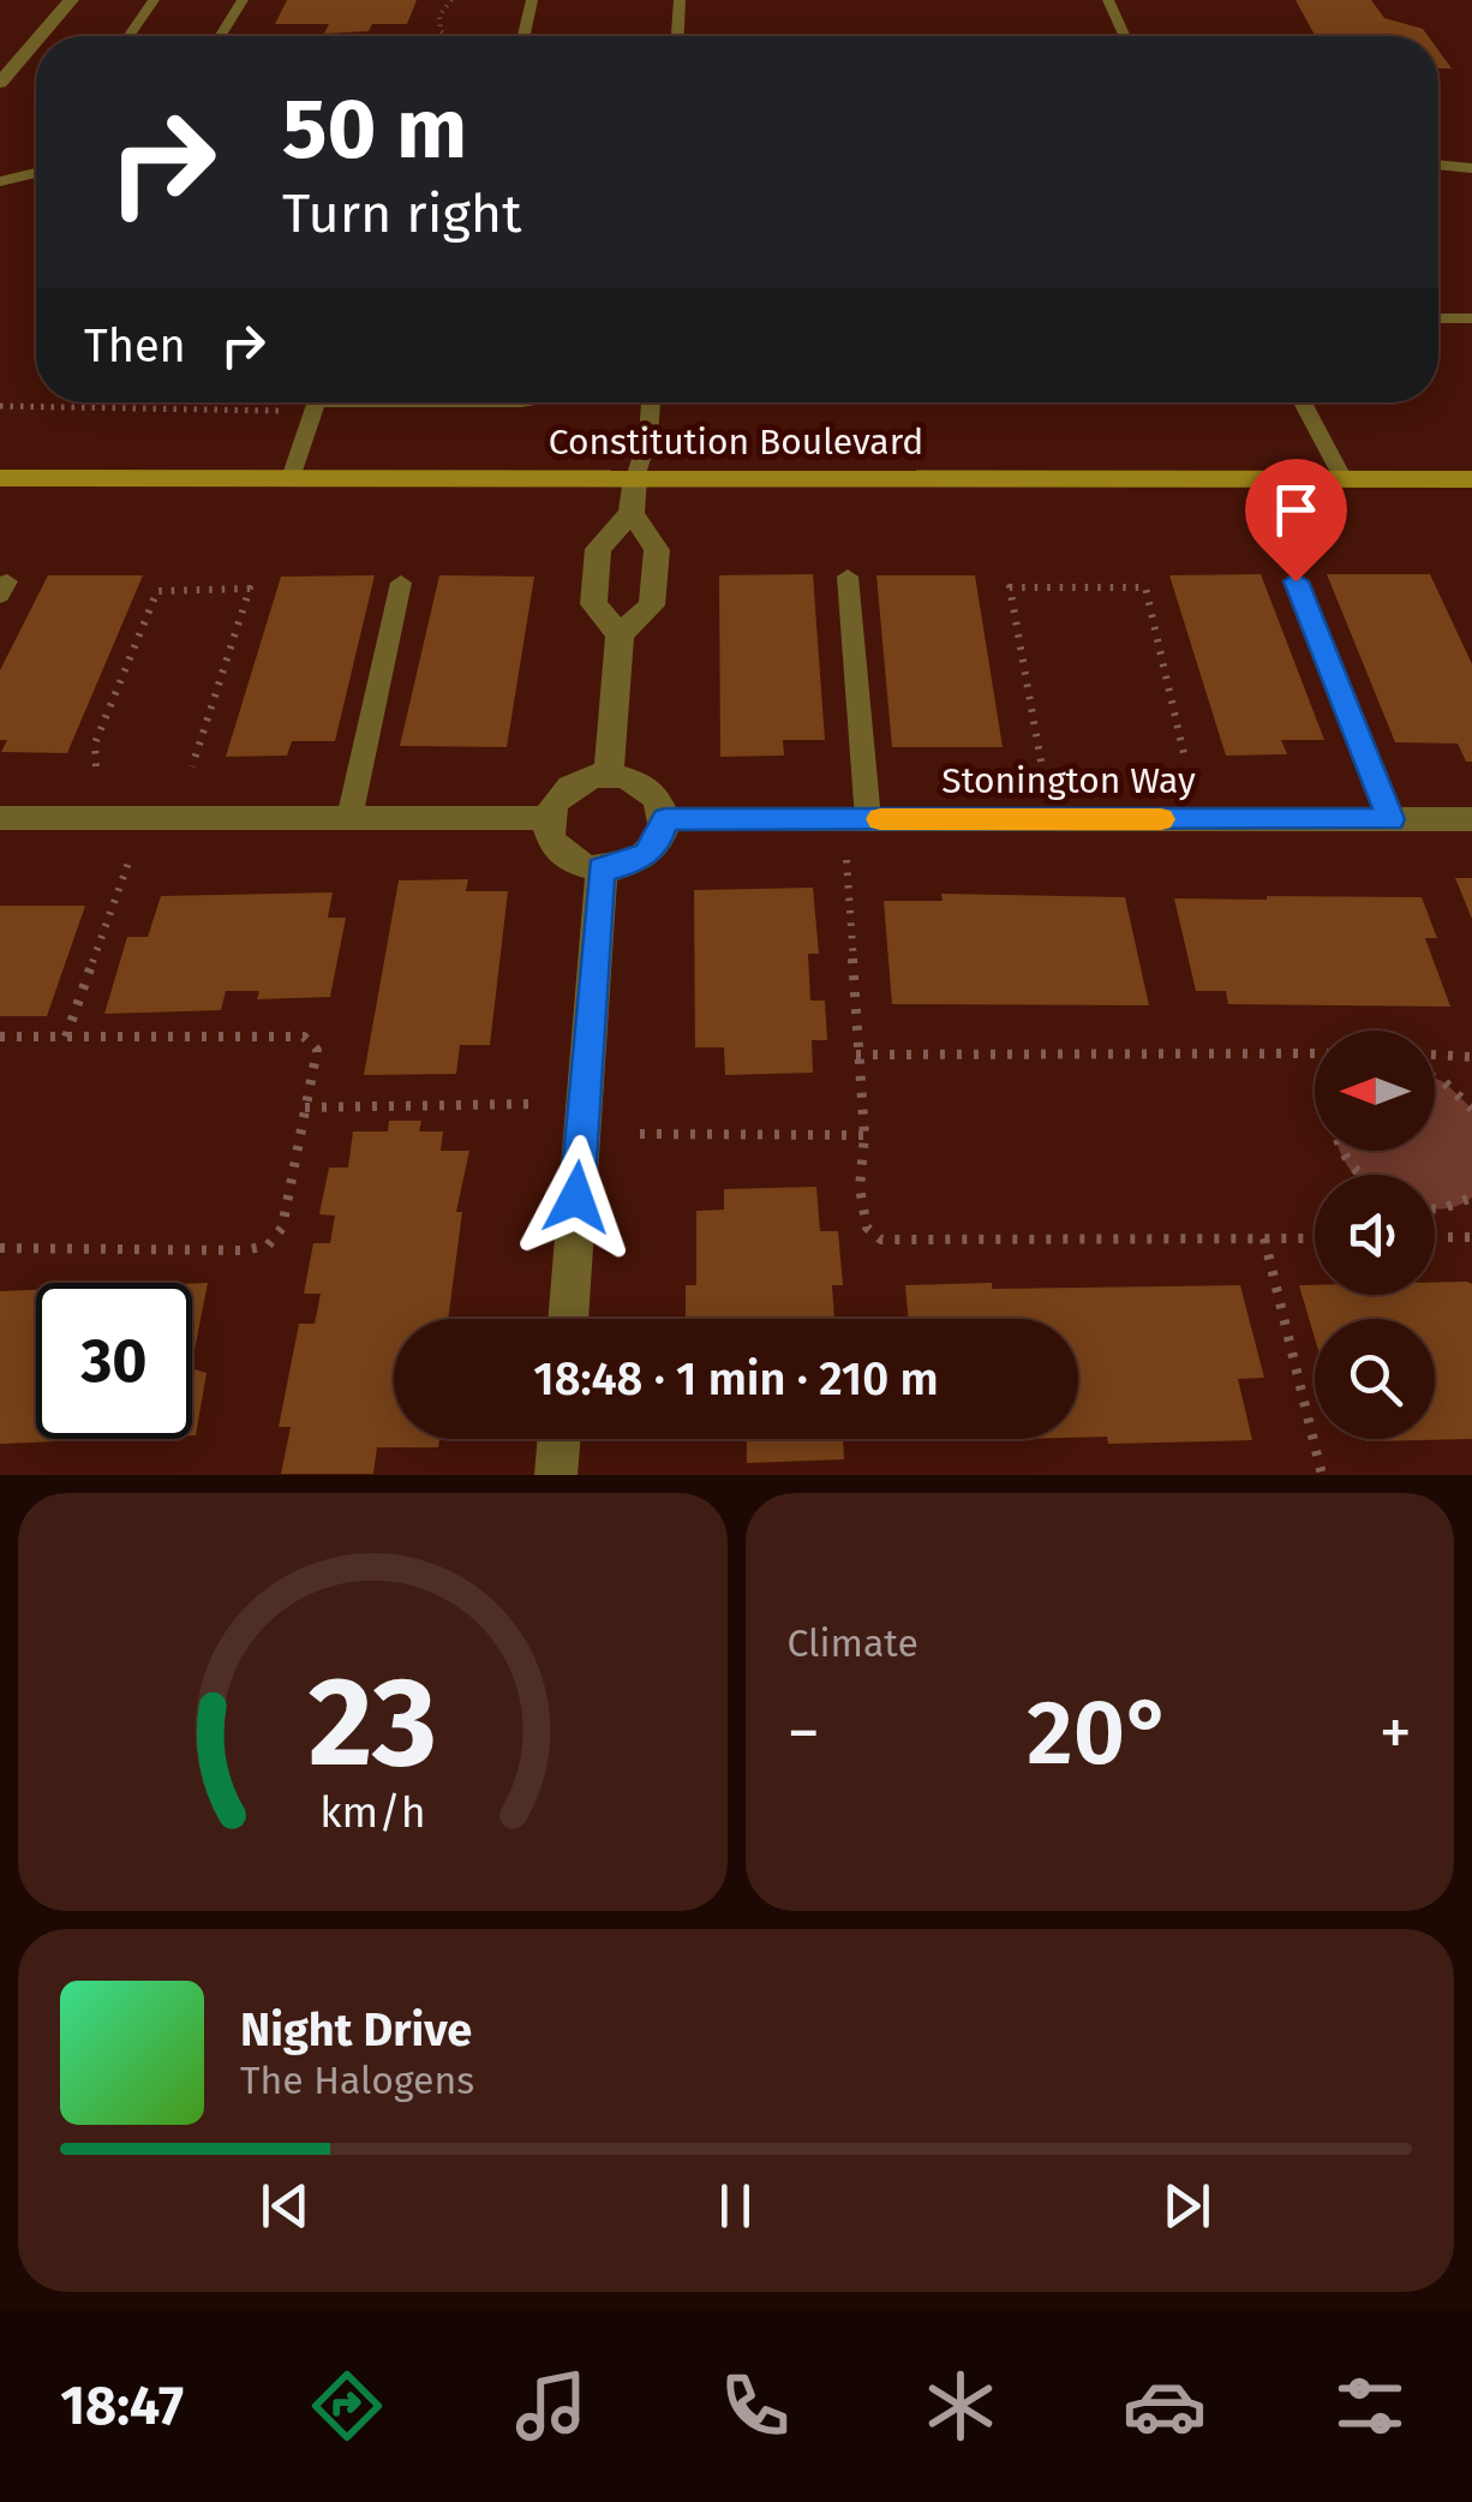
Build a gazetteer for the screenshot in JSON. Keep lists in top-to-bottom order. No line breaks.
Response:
{"streets":{"main road":["Constitution Boulevard"],"street":["Stonington Way"]},"north":"left","page":{"turn":["50 m","Turn right"],"then":"Then","limit":"30","trip":"18:48 · 1 min · 210 m","tile":"Climate","heat":["−","20°","+"],"song":["Night Drive","The Halogens"],"tabs":"18:47","gauge":["23","km/h"]}}
